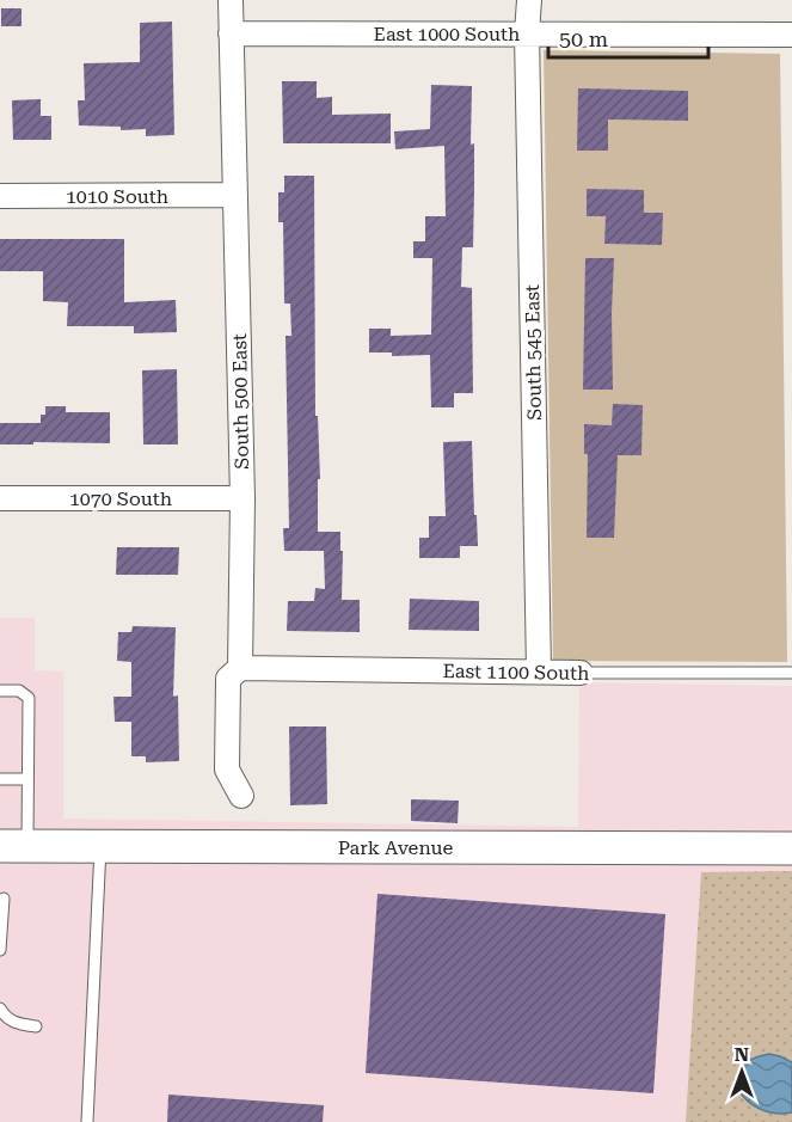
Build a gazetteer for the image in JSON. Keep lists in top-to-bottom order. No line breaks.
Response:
{"streets":{"street":["East 1000 South","1010 South","South 545 East","South 500 East","1070 South","East 1100 South","Park Avenue"]},"crossings":[["East 1000 South","South 545 East"],["East 1000 South","South 500 East"],["1010 South","South 500 East"],["South 545 East","East 1100 South"],["South 500 East","1070 South"],["South 500 East","East 1100 South"]],"scale_bar":"50 m","north":"top"}
